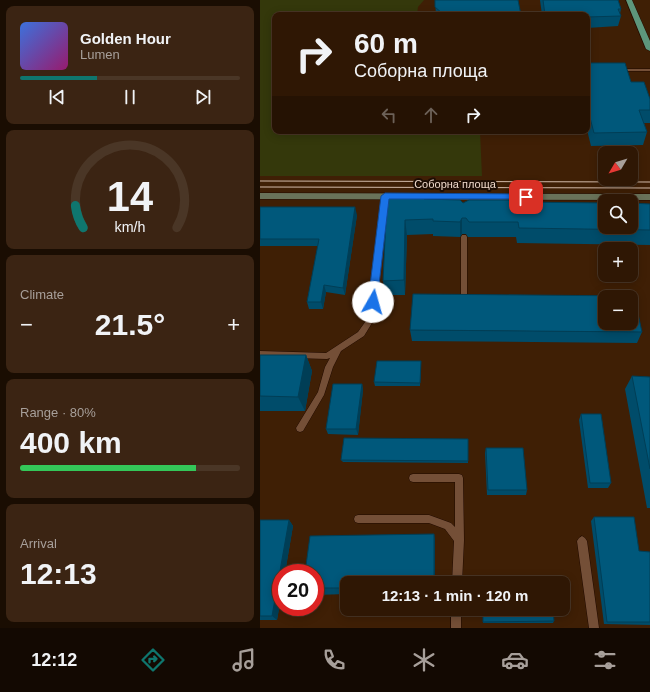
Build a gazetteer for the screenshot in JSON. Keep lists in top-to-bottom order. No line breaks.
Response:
{"streets":{"main road":["Соборна площа"]},"north":"bottom left","page":{"turn":["60 m","Соборна площа"],"song":["Golden Hour","Lumen"],"map_buttons":["+","−"],"tile":["Climate",["Range · 80%","400 km"],["Arrival","12:13"]],"heat":["−","21.5°","+"],"limit":"20","trip":"12:13 · 1 min · 120 m","tabs":"12:12","gauge":["14","km/h"]}}
